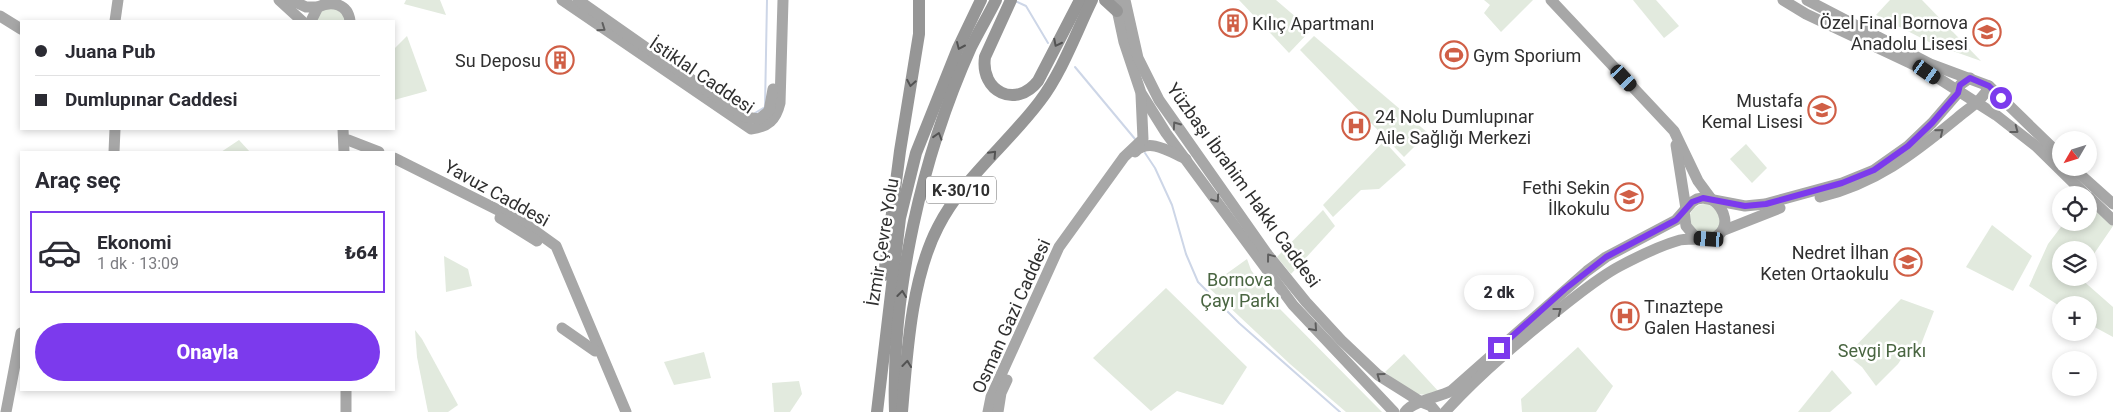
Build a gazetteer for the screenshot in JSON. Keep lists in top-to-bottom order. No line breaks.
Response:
{"streets":{"highway":["K-30/10","İzmir Çevre Yolu"],"main road":["İstiklal Caddesi","Yüzbaşı İbrahim Hakkı Caddesi","Yavuz Caddesi","Osman Gazi Caddesi"]},"crossings":[["Yüzbaşı İbrahim Hakkı Caddesi","K-30/10"],["Yüzbaşı İbrahim Hakkı Caddesi","Osman Gazi Caddesi"]],"parks":["Bornova Çayı Parkı","Sevgi Parkı"],"places":{"building":["Kılıç Apartmanı","Su Deposu"],"school or university":["Özel Final Bornova Anadolu Lisesi","Mustafa Kemal Lisesi","Fethi Sekin İlkokulu","Nedret İlhan Keten Ortaokulu"],"sports":["Gym Sporium"],"hospital":["24 Nolu Dumlupınar Aile Sağlığı Merkezi","Tınaztepe Galen Hastanesi"]},"north":"bottom left","page":{"banner":["Juana Pub","Dumlupınar Caddesi"],"map_buttons":["+","−"],"heading":"Araç seç","list":[{"name":"Ekonomi","note":"1 dk · 13:09","value":"₺64"}],"bubble":"2 dk","buttons":"Onayla"}}
